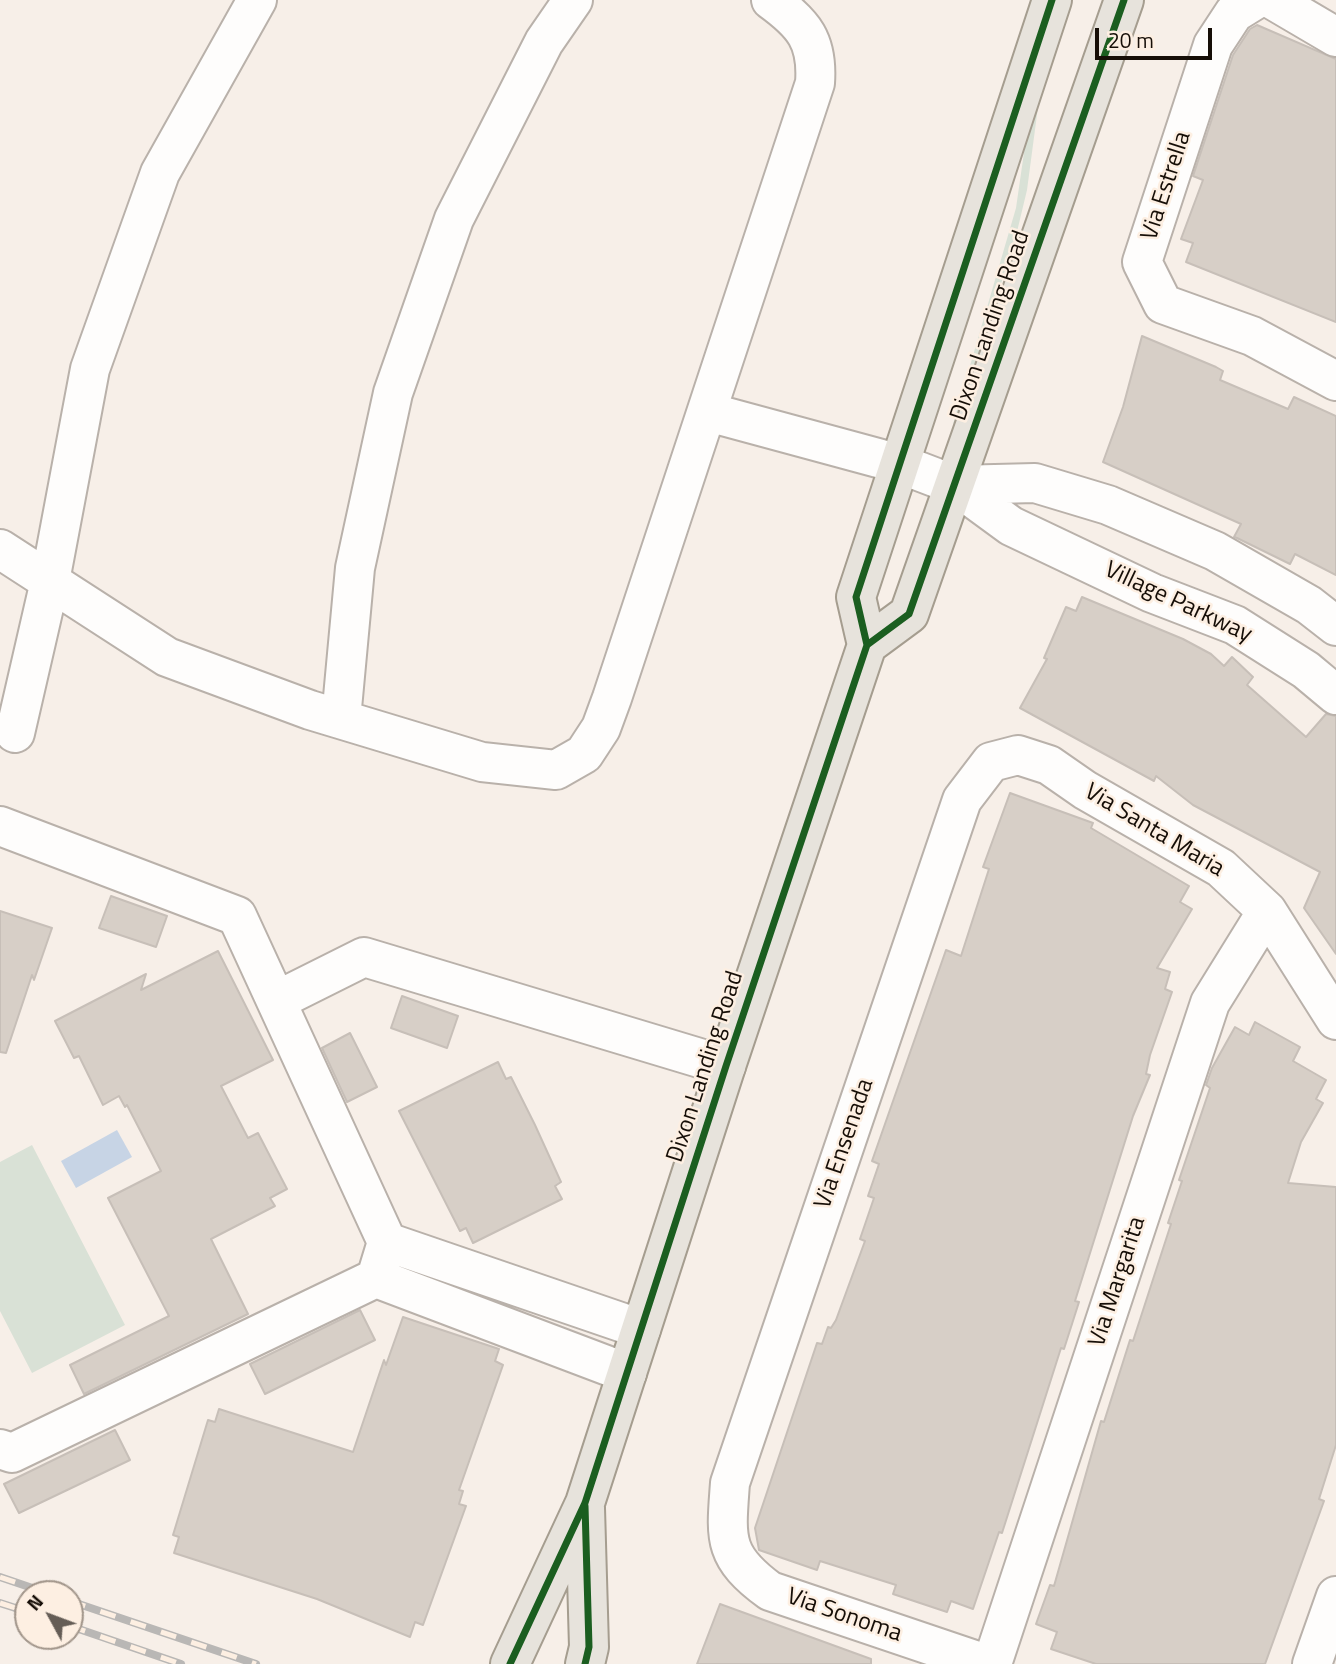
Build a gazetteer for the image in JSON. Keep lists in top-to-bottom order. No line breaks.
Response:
{"streets":{"main road":["Dixon Landing Road"],"street":["Via Estrella","Village Parkway","Via Santa Maria","Via Ensenada","Via Margarita","Via Sonoma"]},"crossings":[["Dixon Landing Road","Village Parkway"],["Via Santa Maria","Via Ensenada"],["Via Santa Maria","Via Margarita"],["Via Ensenada","Via Sonoma"]],"scale_bar":"20 m","north":"top left"}
